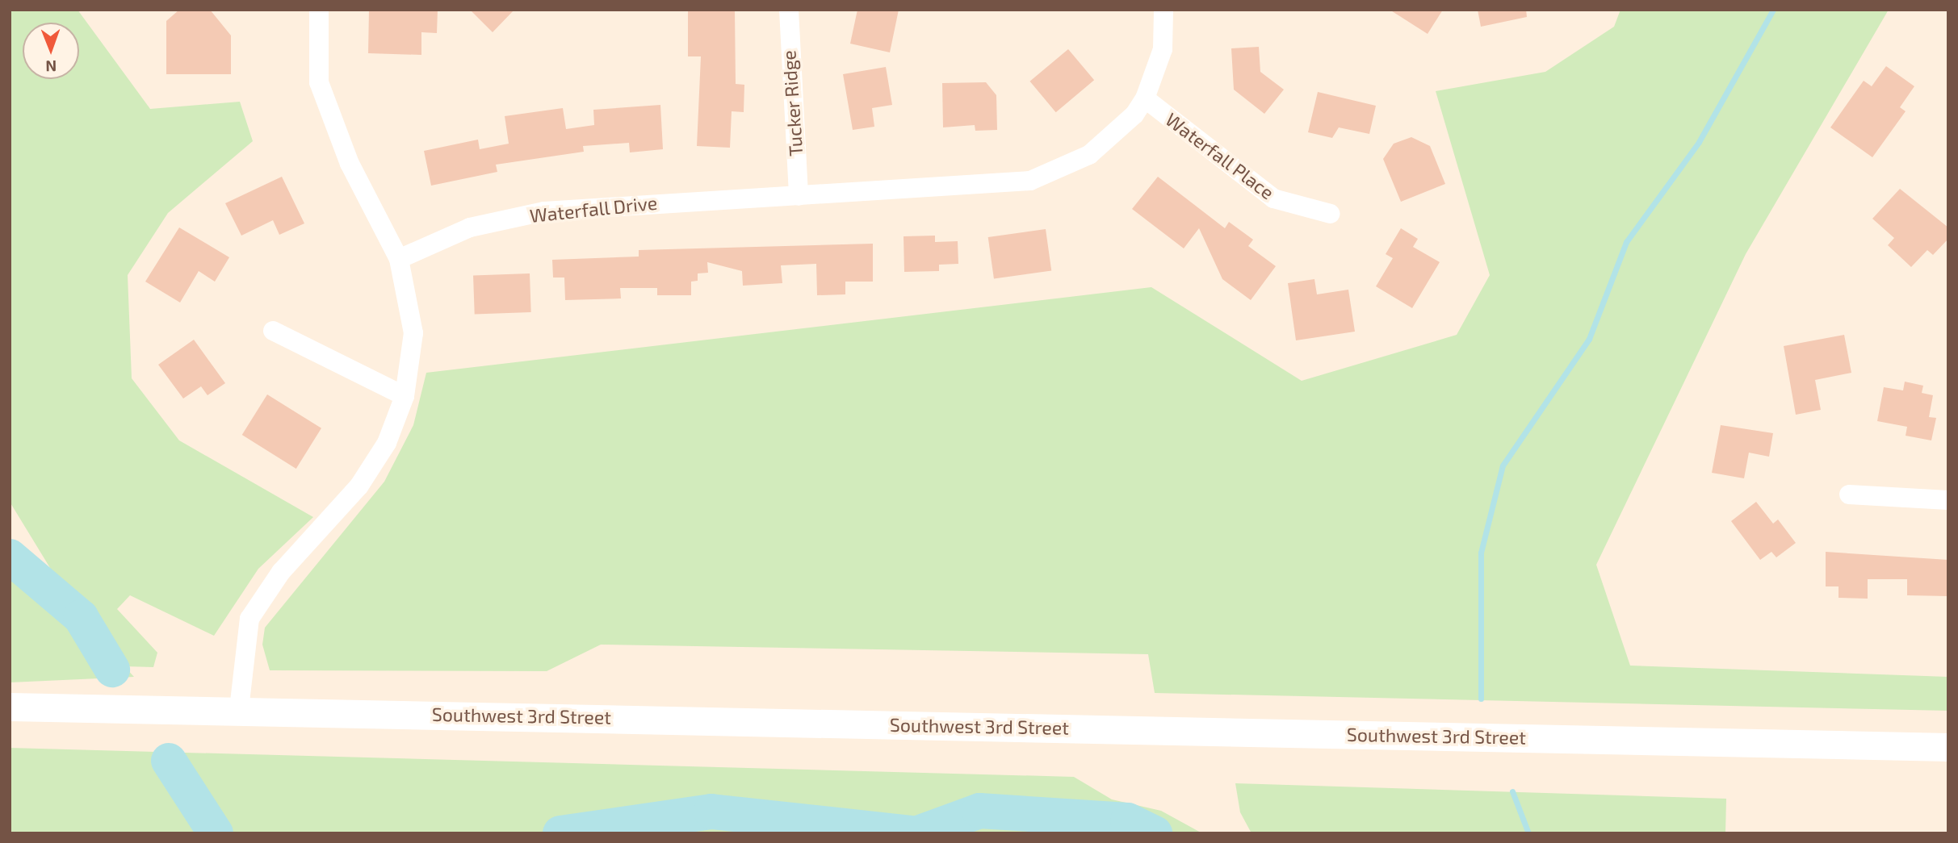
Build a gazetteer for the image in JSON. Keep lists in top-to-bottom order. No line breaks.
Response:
{"streets":{"main road":["Southwest 3rd Street"],"street":["Tucker Ridge","Waterfall Place","Waterfall Drive"]},"crossings":[["Tucker Ridge","Waterfall Drive"],["Waterfall Place","Waterfall Drive"]],"north":"bottom"}
